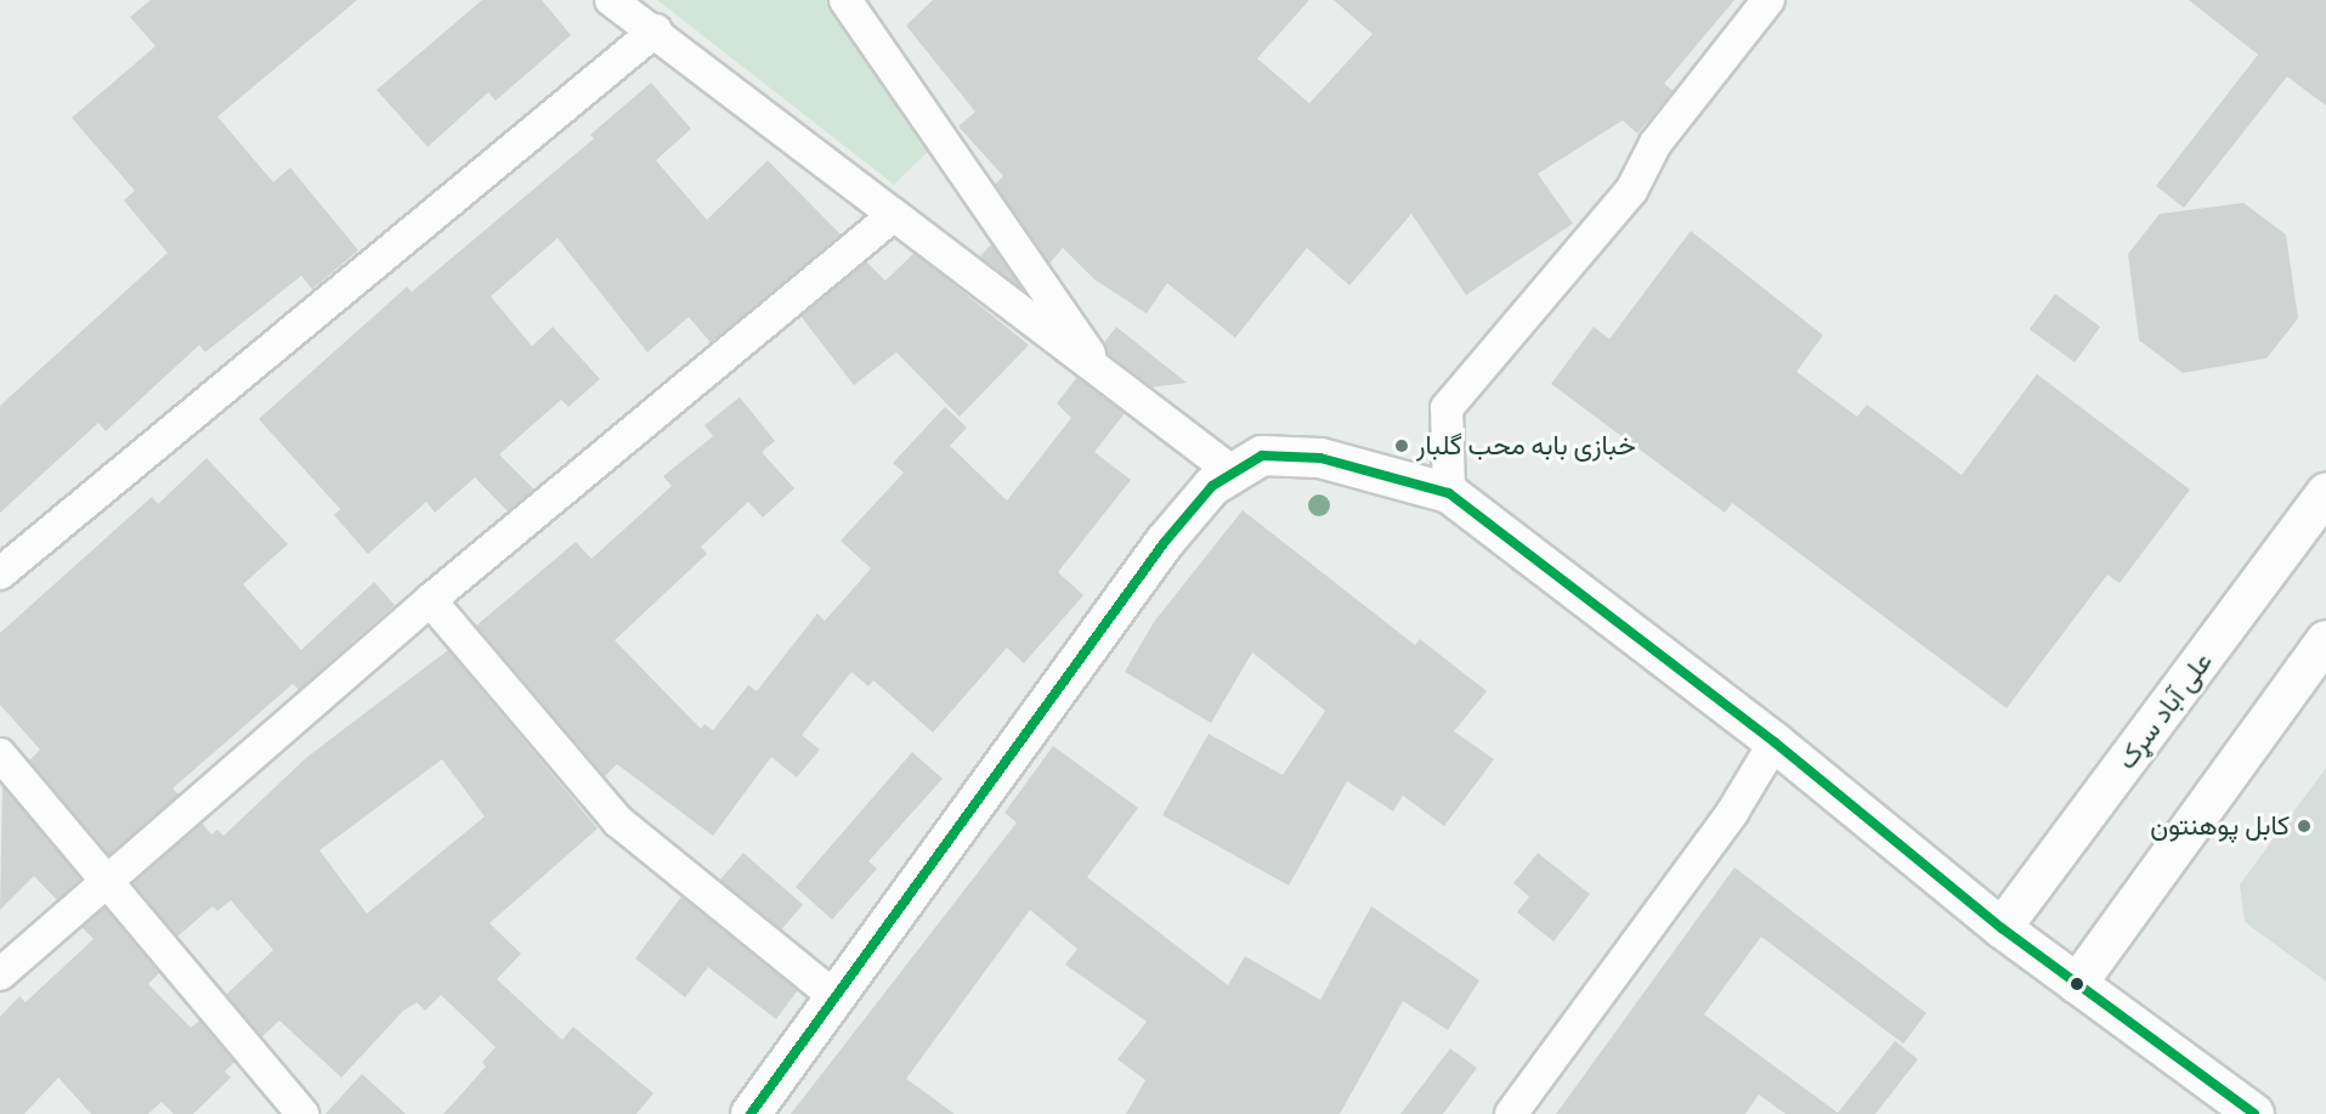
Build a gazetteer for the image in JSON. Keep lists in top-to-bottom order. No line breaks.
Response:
{"streets":{"street":["علی آباد سړک"]},"places":["خبازی بابه محب گلبار","کابل پوهنتون"]}
